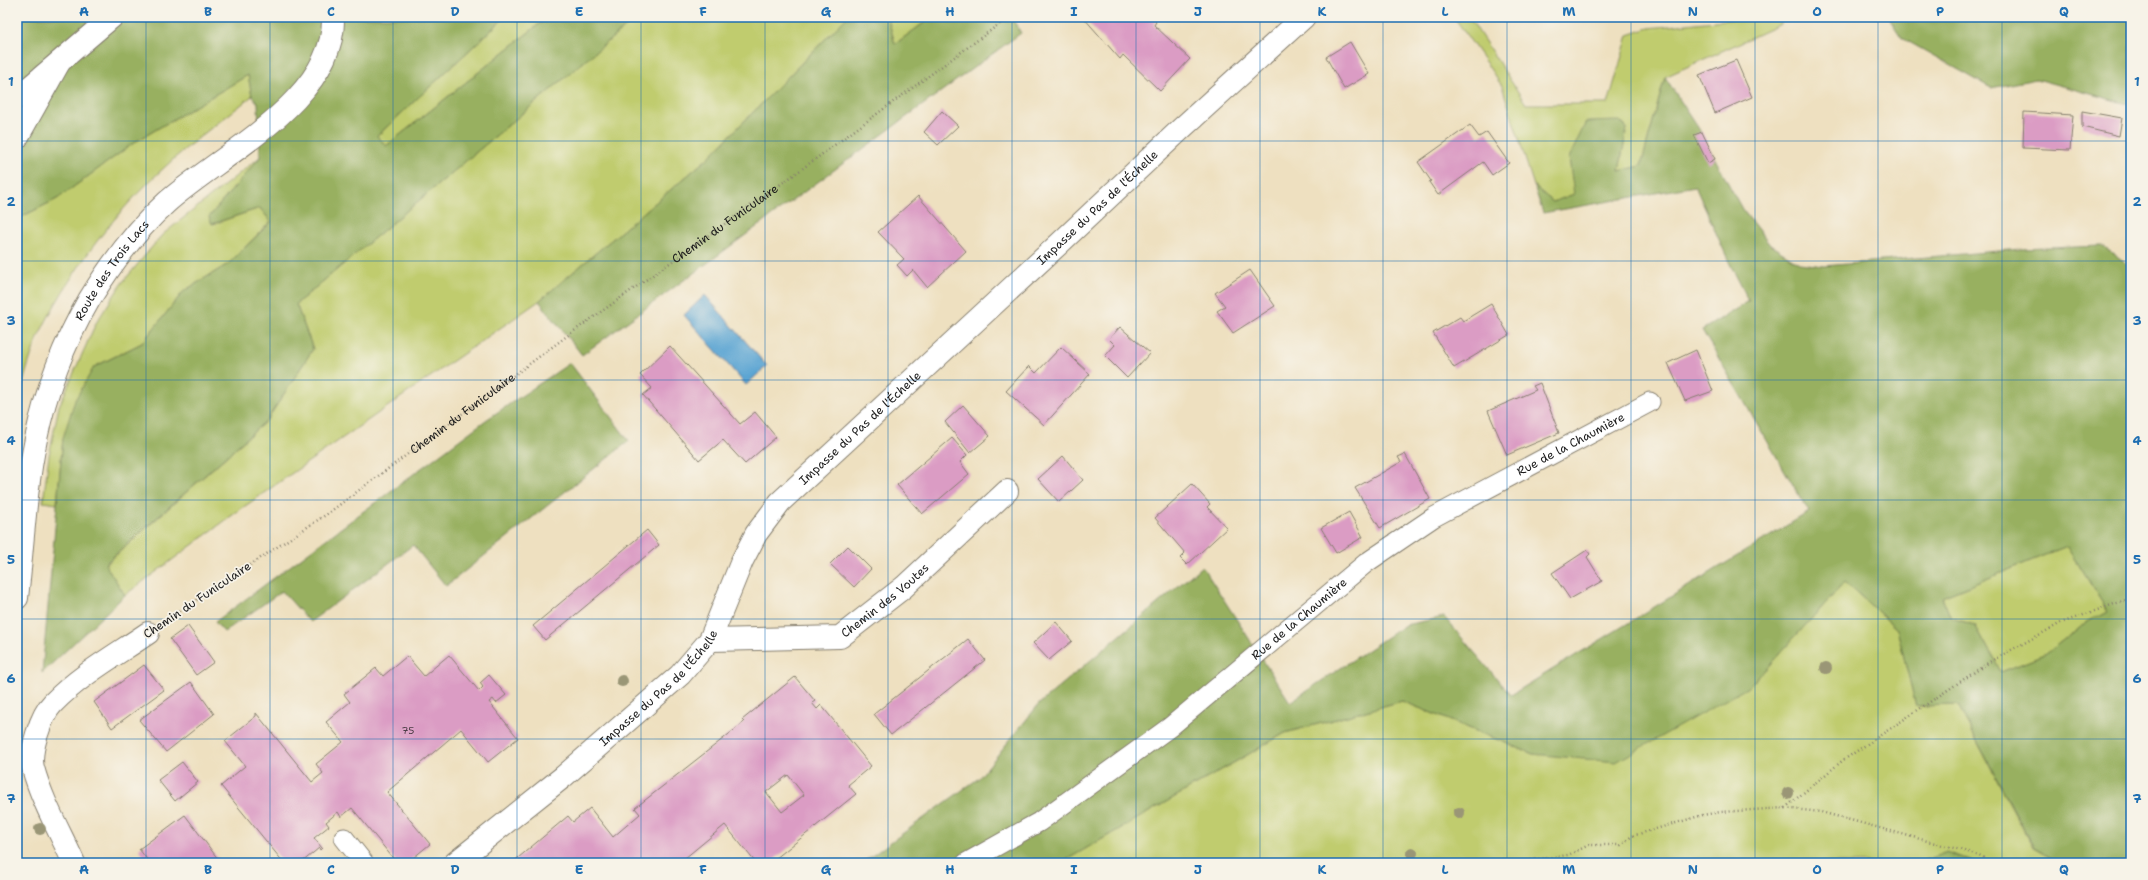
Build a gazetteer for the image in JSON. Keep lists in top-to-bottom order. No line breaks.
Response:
{"streets":{"street":["Impasse du Pas de l'Échelle","Chemin du Funiculaire","Route des Trois Lacs","Chemin des Voutes"],"lane":["Rue de la Chaumière"]},"crossings":[["Impasse du Pas de l'Échelle","Chemin des Voutes"]],"house_numbers":["75"],"grid":{"columns":["A","B","C","D","E","F","G","H","I","J","K","L","M","N","O","P","Q"],"rows":["1","2","3","4","5","6","7"]}}
